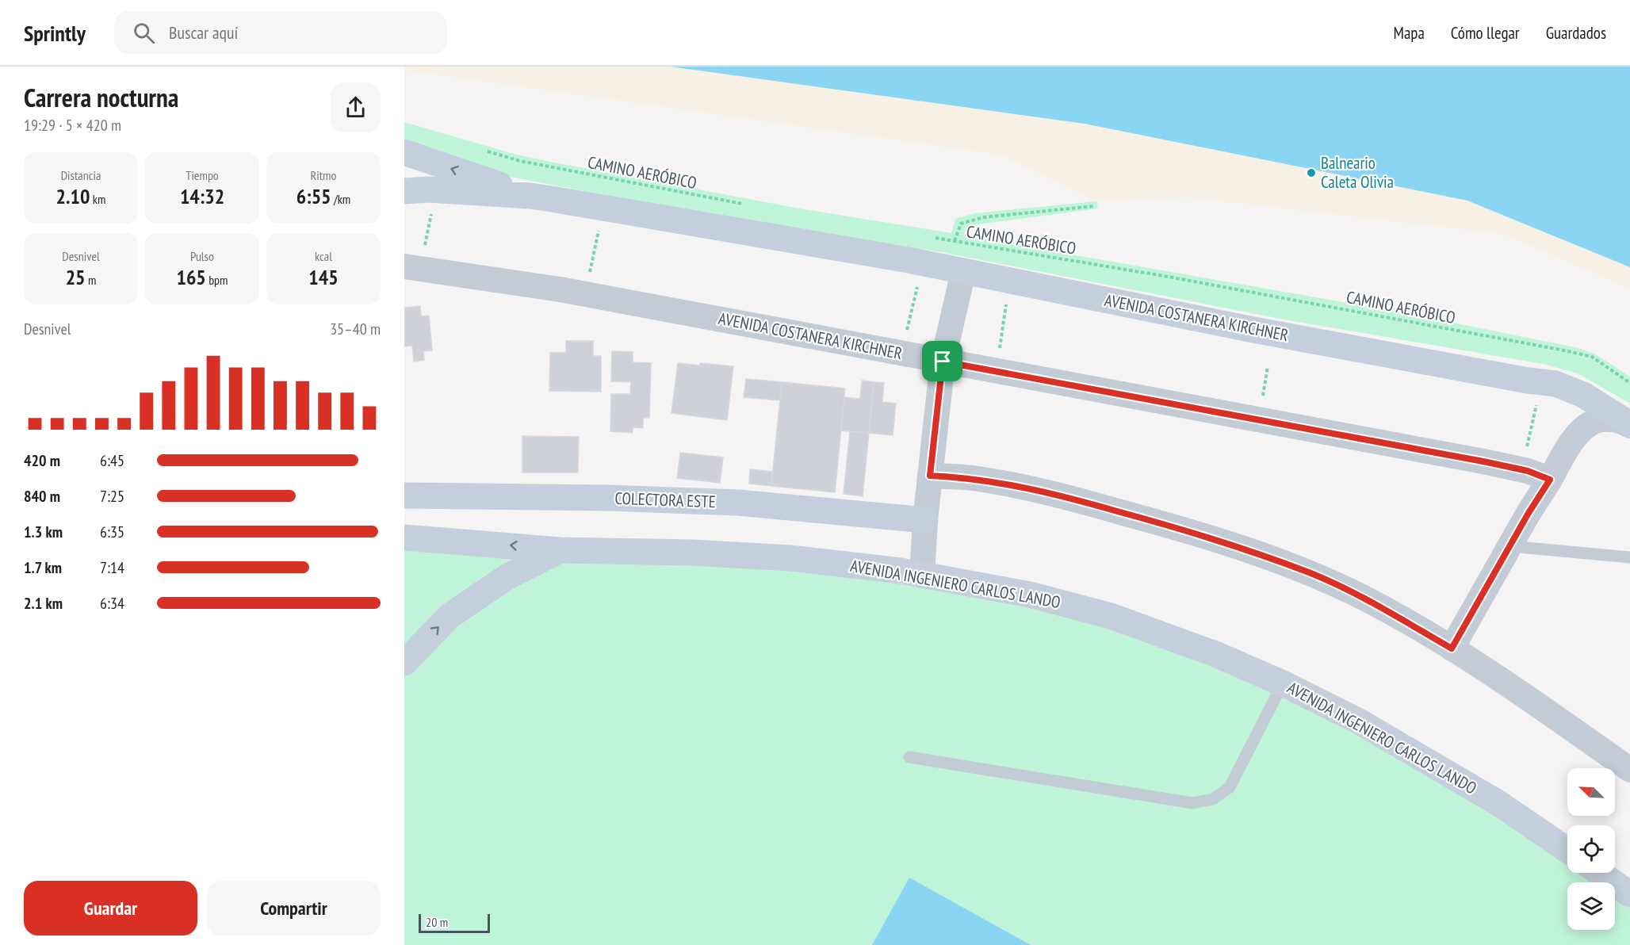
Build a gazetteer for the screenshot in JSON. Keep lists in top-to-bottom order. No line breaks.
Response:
{"streets":{"street":["AVENIDA COSTANERA KIRCHNER","COLECTORA ESTE","AVENIDA INGENIERO CARLOS LANDO"],"path":["CAMINO AERÓBICO"]},"places":["Balneario Caleta Olivia"],"scale_bar":"20 m","north":"top left","page":{"header":"Sprintly","search":"Buscar aquí","nav":["Mapa","Cómo llegar","Guardados"],"heading":["Carrera nocturna","19:29 · 5 × 420 m"],"stats":[["Distancia","2.10 km"],["Tiempo","14:32"],["Ritmo","6:55 /km"],["Desnivel","25 m"],["Pulso","165 bpm"],["kcal","145"]],"chart":["Desnivel","35–40 m"],"list":[{"name":"420 m","note":"6:45"},{"name":"840 m","note":"7:25"},{"name":"1.3 km","note":"6:35"},{"name":"1.7 km","note":"7:14"},{"name":"2.1 km","note":"6:34"}],"buttons":["Guardar","Compartir"],"scale":"20 m"}}
